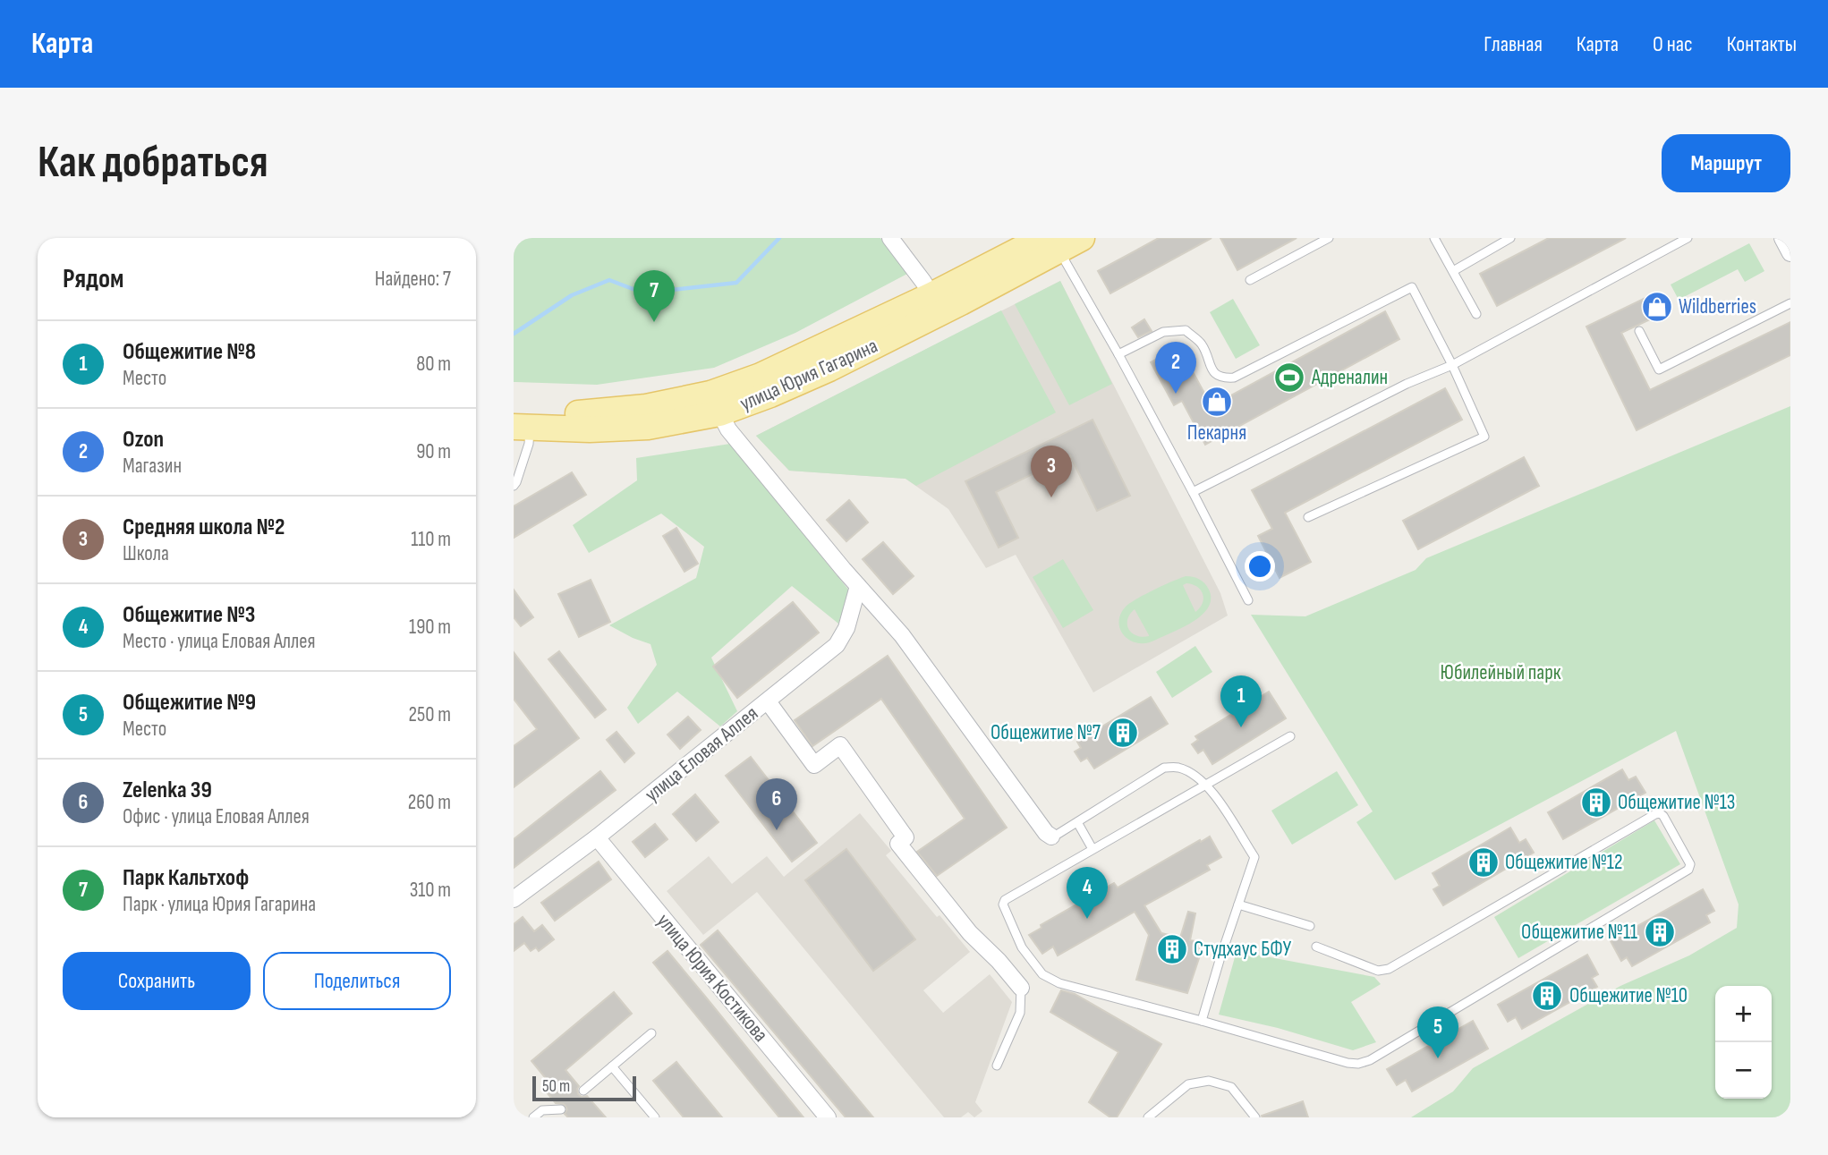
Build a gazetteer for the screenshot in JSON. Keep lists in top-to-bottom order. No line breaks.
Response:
{"streets":{"main road":["улица Юрия Гагарина"],"street":["улица Еловая Аллея","улица Юрия Костикова"]},"crossings":[["улица Еловая Аллея","улица Юрия Костикова"]],"parks":["Юбилейный парк"],"places":{"shop":["Wildberries","Пекарня"],"sports":["Адреналин"],"building":["Общежитие №7","Общежитие №13","Общежитие №12","Общежитие №11","Студхаус БФУ","Общежитие №10"]},"scale_bar":"50 m","page":{"header":"Карта","nav":["Главная","Карта","О нас","Контакты"],"buttons":["Маршрут",["Сохранить","Поделиться"]],"title":"Как добраться","heading":["Рядом","Найдено: 7"],"pins":["7","2","3","1","6","4","5"],"list":[{"mark":"1","name":"Общежитие №8","note":"Место","value":"80 m"},{"mark":"2","name":"Ozon","note":"Магазин","value":"90 m"},{"mark":"3","name":"Средняя школа №2","note":"Школа","value":"110 m"},{"mark":"4","name":"Общежитие №3","note":"Место · улица Еловая Аллея","value":"190 m"},{"mark":"5","name":"Общежитие №9","note":"Место","value":"250 m"},{"mark":"6","name":"Zelenka 39","note":"Офис · улица Еловая Аллея","value":"260 m"},{"mark":"7","name":"Парк Кальтхоф","note":"Парк · улица Юрия Гагарина","value":"310 m"}],"map_buttons":["+","−"],"scale":"50 m"}}
